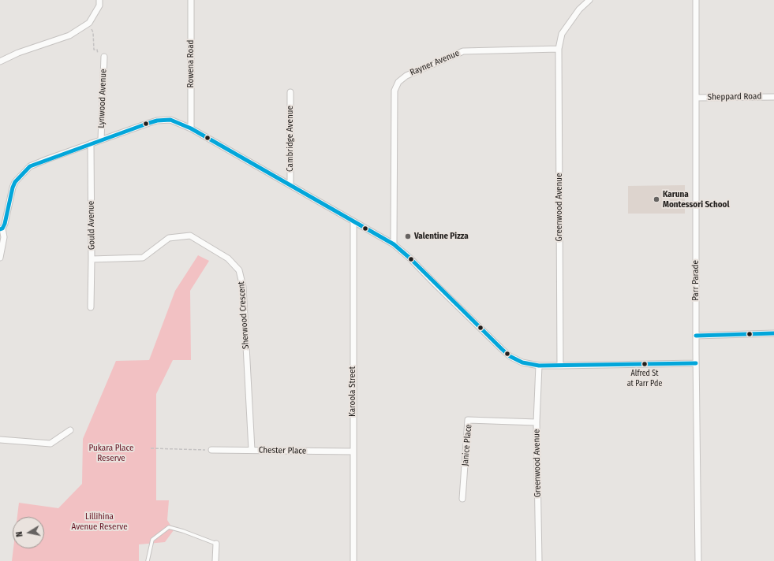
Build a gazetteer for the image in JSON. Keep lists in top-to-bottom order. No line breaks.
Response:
{"streets":{"street":["Rayner Avenue","Rowena Road","Sheppard Road","Lynwood Avenue","Cambridge Avenue","Greenwood Avenue","Gould Avenue","Parr Parade","Sherwood Crescent","Karoola Street","Janice Place","Chester Place"]},"crossings":[["Rayner Avenue","Greenwood Avenue"],["Sheppard Road","Parr Parade"],["Greenwood Avenue","Janice Place"],["Gould Avenue","Sherwood Crescent"],["Sherwood Crescent","Chester Place"],["Karoola Street","Chester Place"]],"parks":["Pukara Place Reserve","Lillihina Avenue Reserve"],"places":["Karuna Montessori School","Valentine Pizza","Alfred St at Parr Pde"],"north":"left"}
